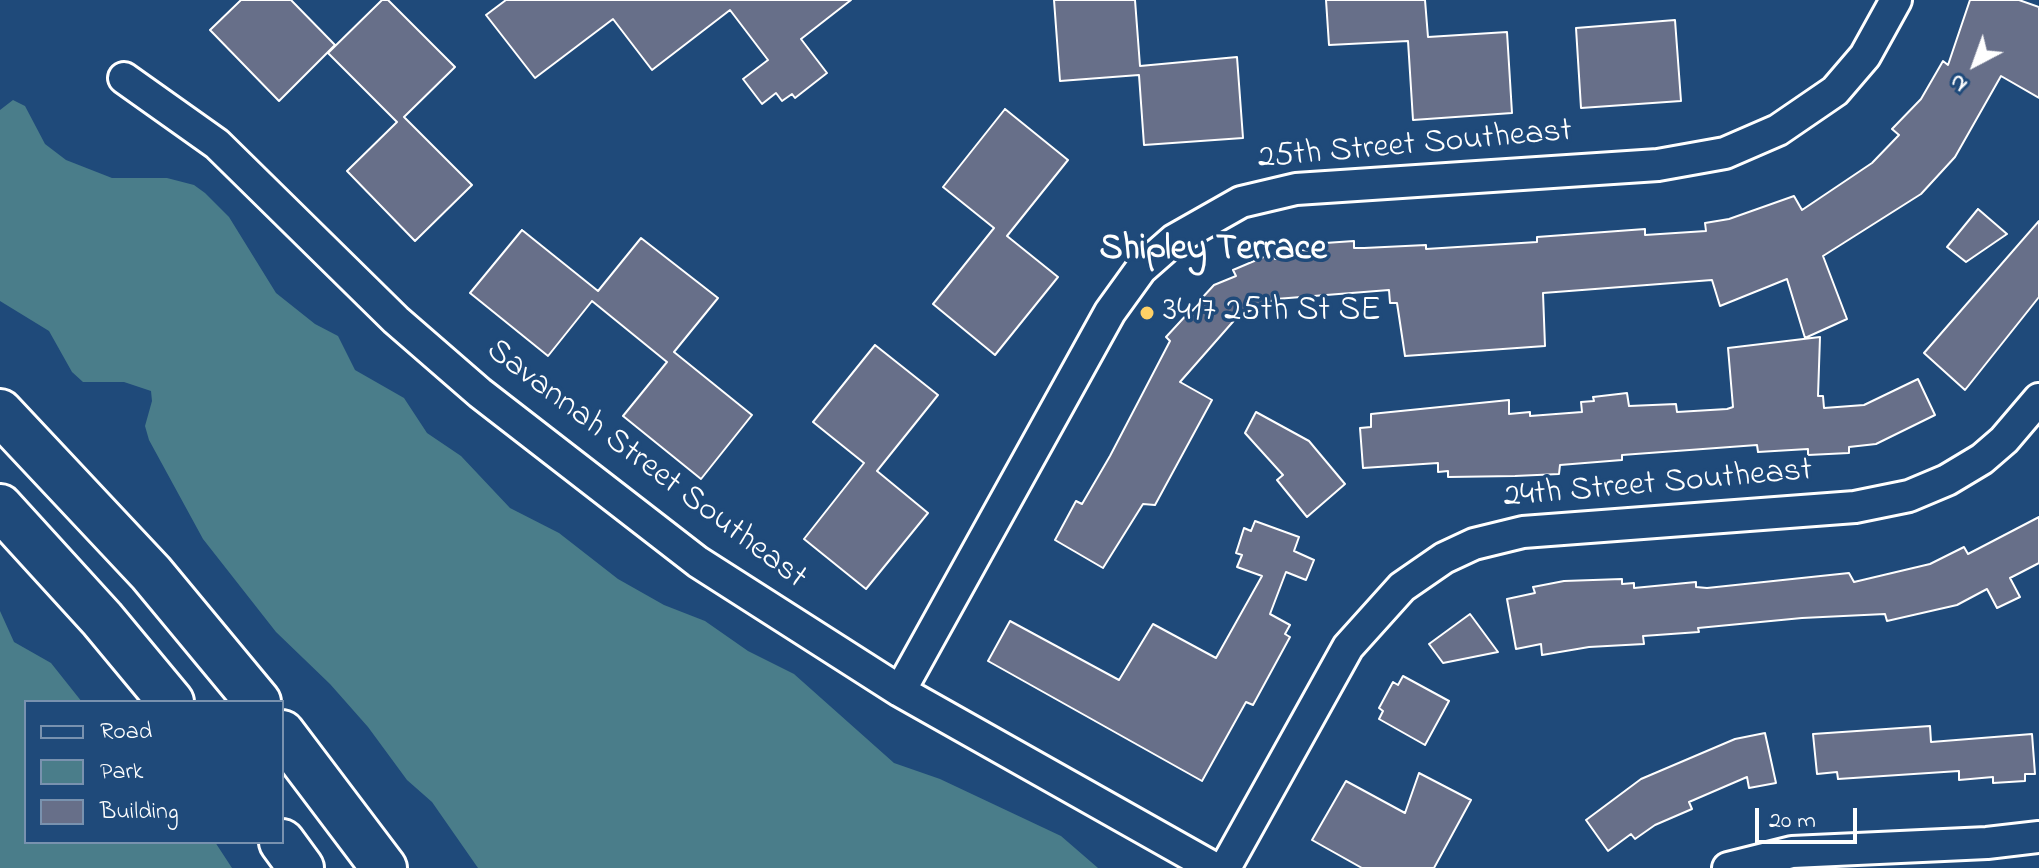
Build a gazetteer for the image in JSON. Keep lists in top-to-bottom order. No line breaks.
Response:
{"streets":{"street":["25th Street Southeast","Savannah Street Southeast","24th Street Southeast"]},"crossings":[["25th Street Southeast","Savannah Street Southeast"]],"districts":["Shipley Terrace"],"places":["3417 25th St SE"],"legend":["Road","Park","Building"],"scale_bar":"20 m","north":"bottom left"}
